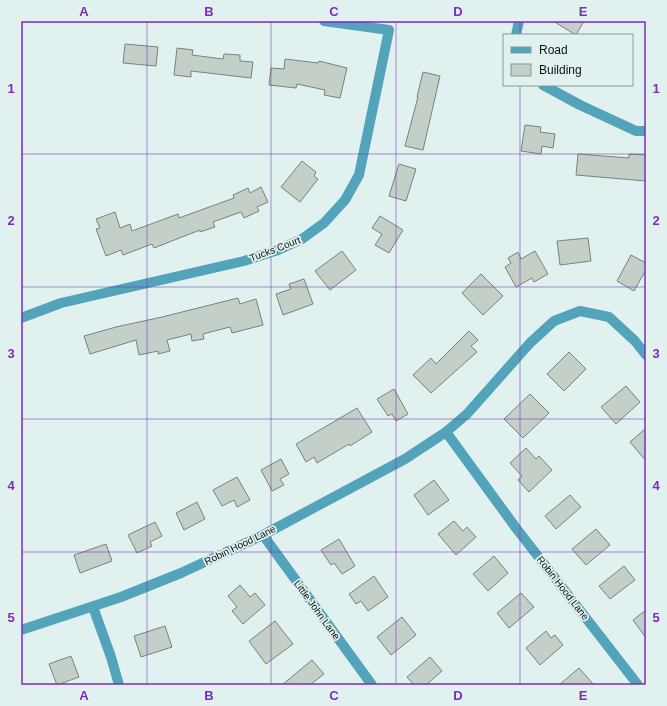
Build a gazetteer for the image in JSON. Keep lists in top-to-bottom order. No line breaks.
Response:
{"streets":{"street":["Tucks Court","Robin Hood Lane","Little John Lane"]},"crossings":[["Robin Hood Lane","Little John Lane"]],"legend":["Road","Building"],"grid":{"columns":["A","B","C","D","E"],"rows":["1","2","3","4","5"]}}
